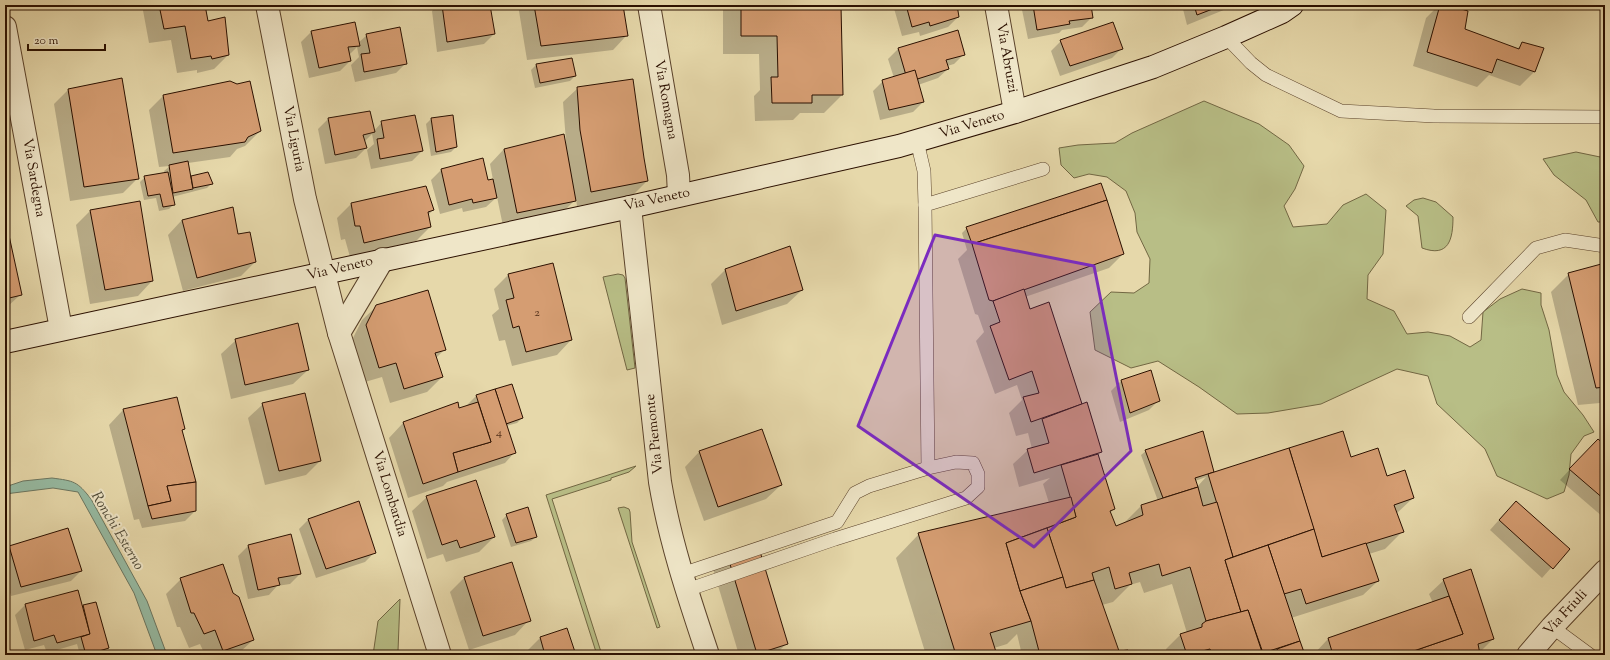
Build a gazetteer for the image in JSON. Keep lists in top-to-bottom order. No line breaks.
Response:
{"streets":{"street":["Via Abruzzi","Via Romagna","Via Veneto","Via Liguria","Via Sardegna","Via Piemonte","Via Lombardia","Via Friuli"]},"crossings":[["Via Abruzzi","Via Veneto"],["Via Romagna","Via Veneto"],["Via Veneto","Via Liguria"],["Via Veneto","Via Sardegna"],["Via Veneto","Via Piemonte"],["Via Veneto","Via Lombardia"],["Via Liguria","Via Lombardia"]],"water":["Ronchi Esterno"],"house_numbers":["2","4"],"scale_bar":"20 m"}
